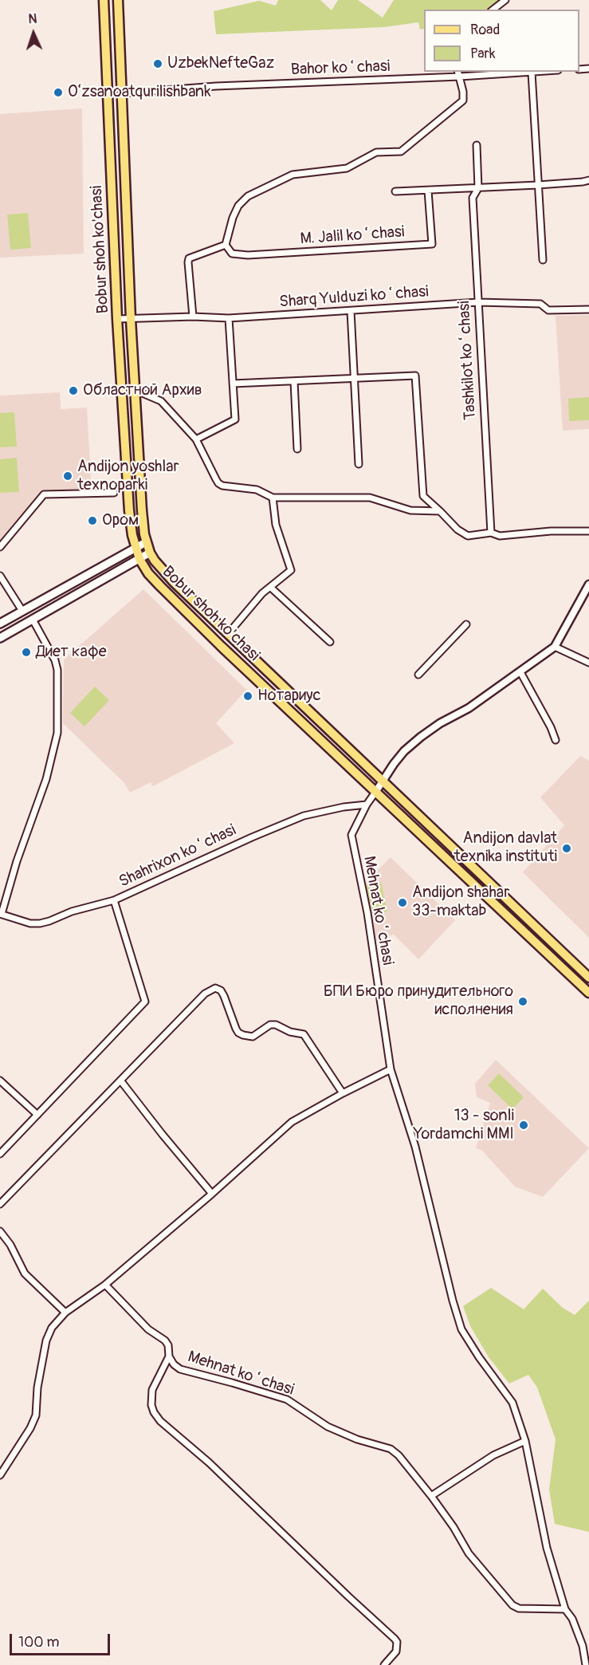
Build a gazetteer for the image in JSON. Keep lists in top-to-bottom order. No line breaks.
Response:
{"streets":{"main road":["Bobur shoh ko'chasi"],"street":["Bahor koʻchasi","M. Jalil koʻchasi","Sharq Yulduzi koʻchasi","Tashkilot koʻchasi","Shahrixon koʻchasi","Mehnat koʻchasi"]},"crossings":[["Bahor koʻchasi","Bobur shoh ko'chasi"],["Bobur shoh ko'chasi","Sharq Yulduzi koʻchasi"],["Bobur shoh ko'chasi","Mehnat koʻchasi"],["Sharq Yulduzi koʻchasi","Tashkilot koʻchasi"],["Shahrixon koʻchasi","Mehnat koʻchasi"]],"places":["UzbekNefteGaz","Oʻzsanoatqurilishbank","Областной Архив","Andijon yoshlar texnoparki","Ором","Диет кафе","Нотариус","Andijon davlat texnika instituti","Andijon shahar 33-maktab","БПИ Бюро принудительного исполнения","13 - sonli Yordamchi MMI"],"legend":["Road","Park"],"scale_bar":"100 m","north":"top"}
